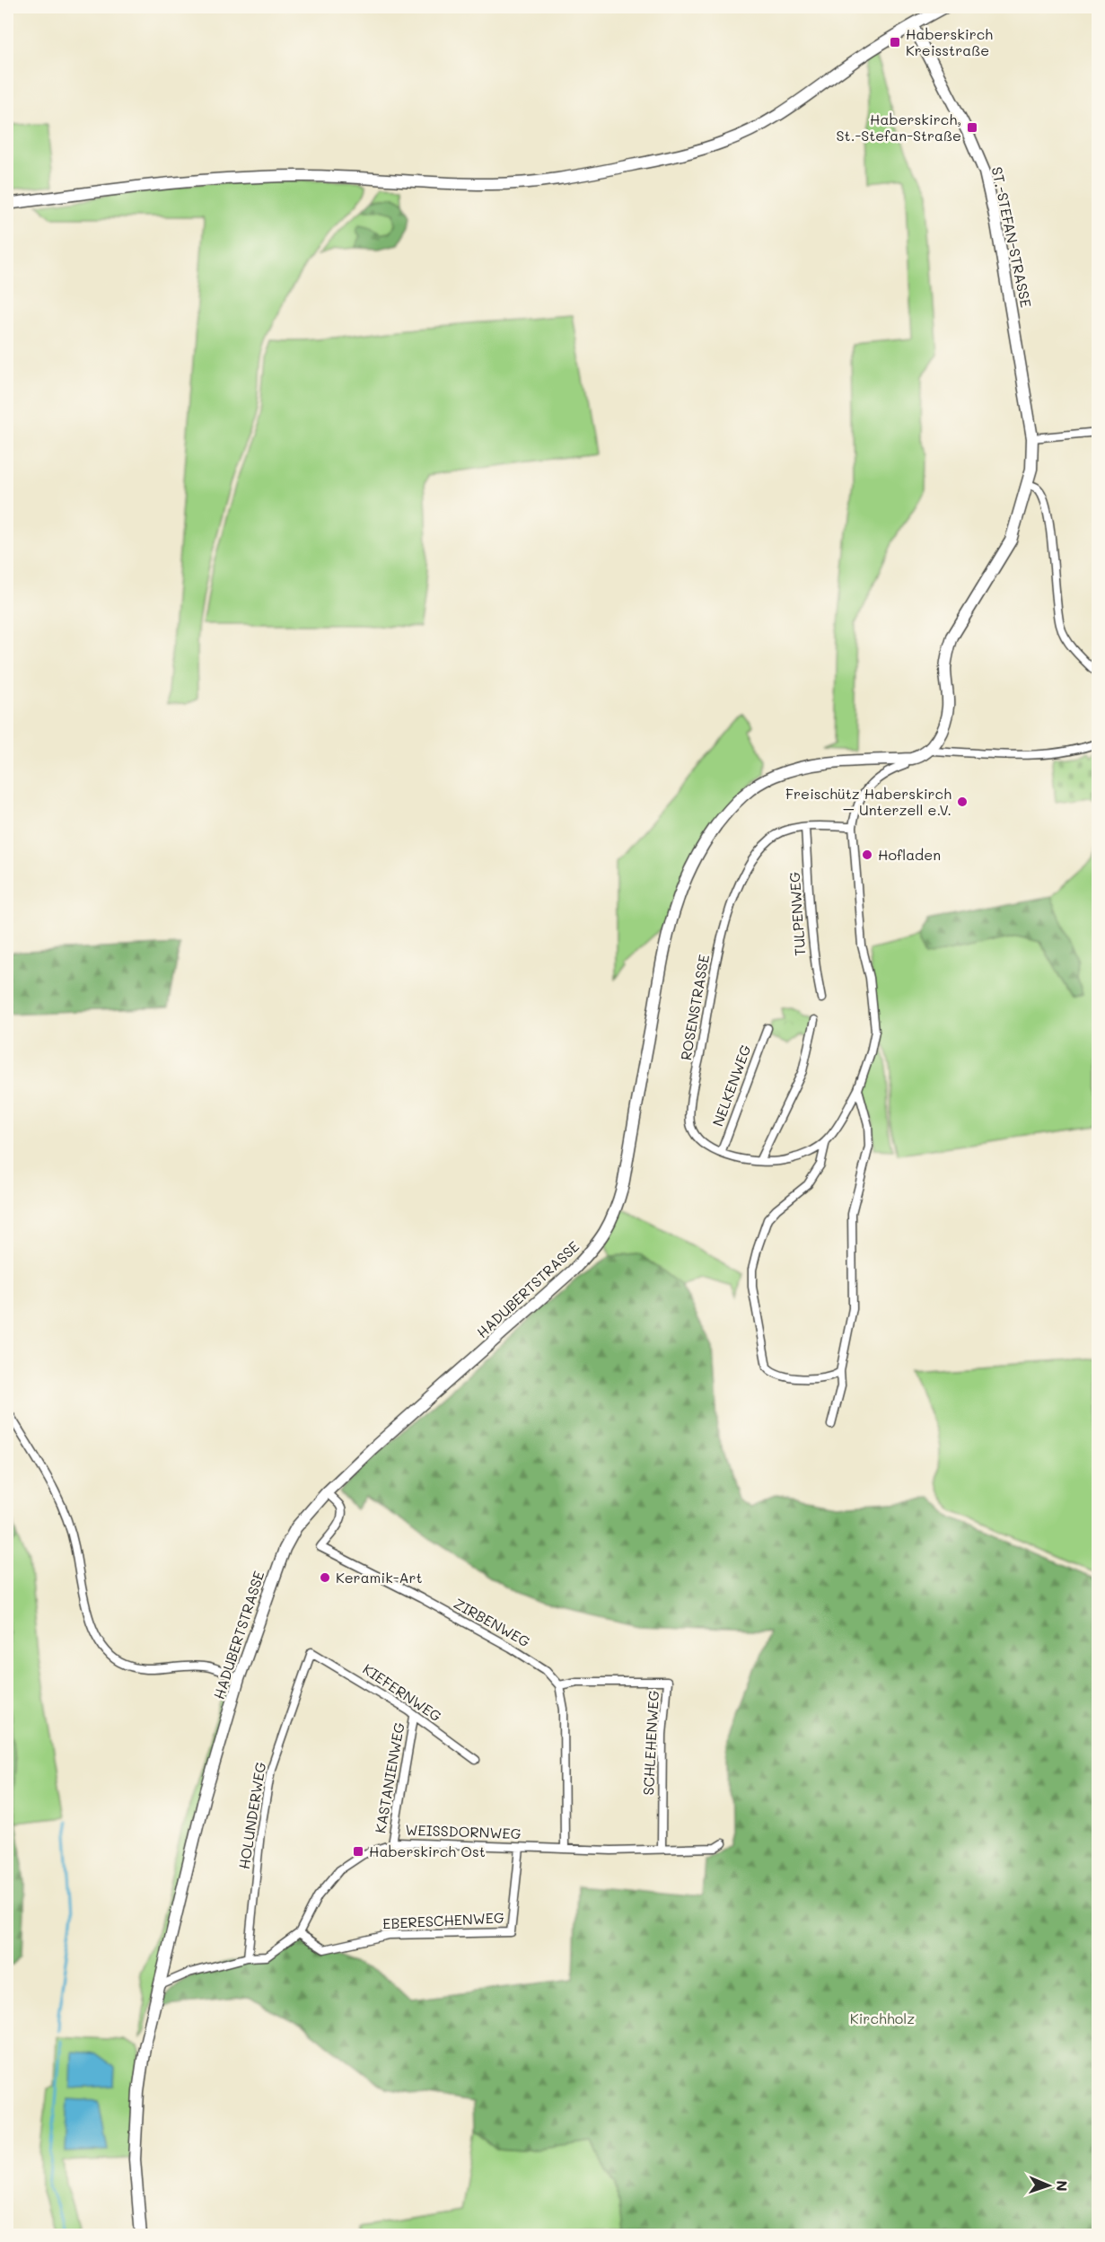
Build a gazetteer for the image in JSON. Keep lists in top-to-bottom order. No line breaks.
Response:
{"streets":{"street":["ST.-STEFAN-STRASSE","TULPENWEG","ROSENSTRASSE","NELKENWEG","HADUBERTSTRASSE","ZIRBENWEG","KIEFERNWEG","SCHLEHENWEG","KASTANIENWEG","HOLUNDERWEG","WEISSDORNWEG","EBERESCHENWEG"]},"crossings":[["TULPENWEG","ROSENSTRASSE"],["ROSENSTRASSE","NELKENWEG"],["ROSENSTRASSE","HADUBERTSTRASSE"],["HADUBERTSTRASSE","ZIRBENWEG"],["HADUBERTSTRASSE","WEISSDORNWEG"],["ZIRBENWEG","SCHLEHENWEG"],["KIEFERNWEG","KASTANIENWEG"],["KIEFERNWEG","HOLUNDERWEG"],["SCHLEHENWEG","WEISSDORNWEG"],["KASTANIENWEG","WEISSDORNWEG"],["HOLUNDERWEG","WEISSDORNWEG"],["WEISSDORNWEG","EBERESCHENWEG"]],"parks":["Kirchholz"],"places":{"transit":["Haberskirch Kreisstraße","Haberskirch, St.-Stefan-Straße","Haberskirch Ost"],"other":["Freischütz Haberskirch – Unterzell e.V.","Hofladen","Keramik-Art"]},"north":"right"}
